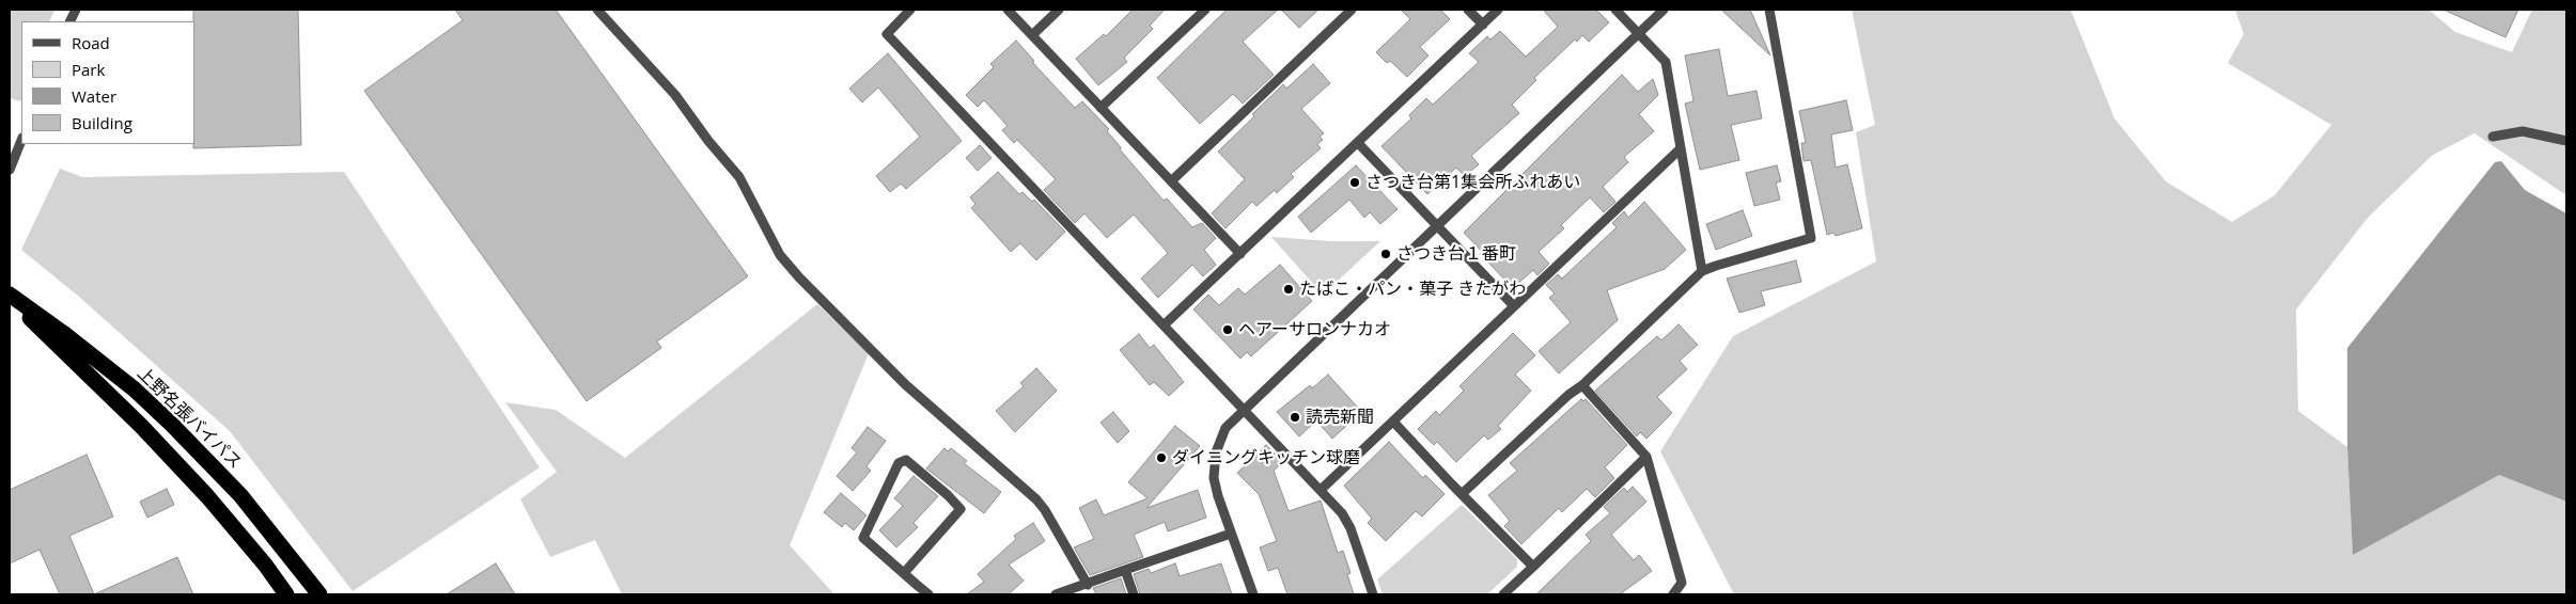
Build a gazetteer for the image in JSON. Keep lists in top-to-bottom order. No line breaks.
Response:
{"streets":{"highway":["上野名張バイパス"]},"places":["さつき台第1集会所ふれあい","さつき台１番町","たばこ・パン・菓子 きたがわ","ヘアーサロンナカオ","読売新聞","ダイニングキッチン球磨"],"legend":["Road","Park","Water","Building"]}
